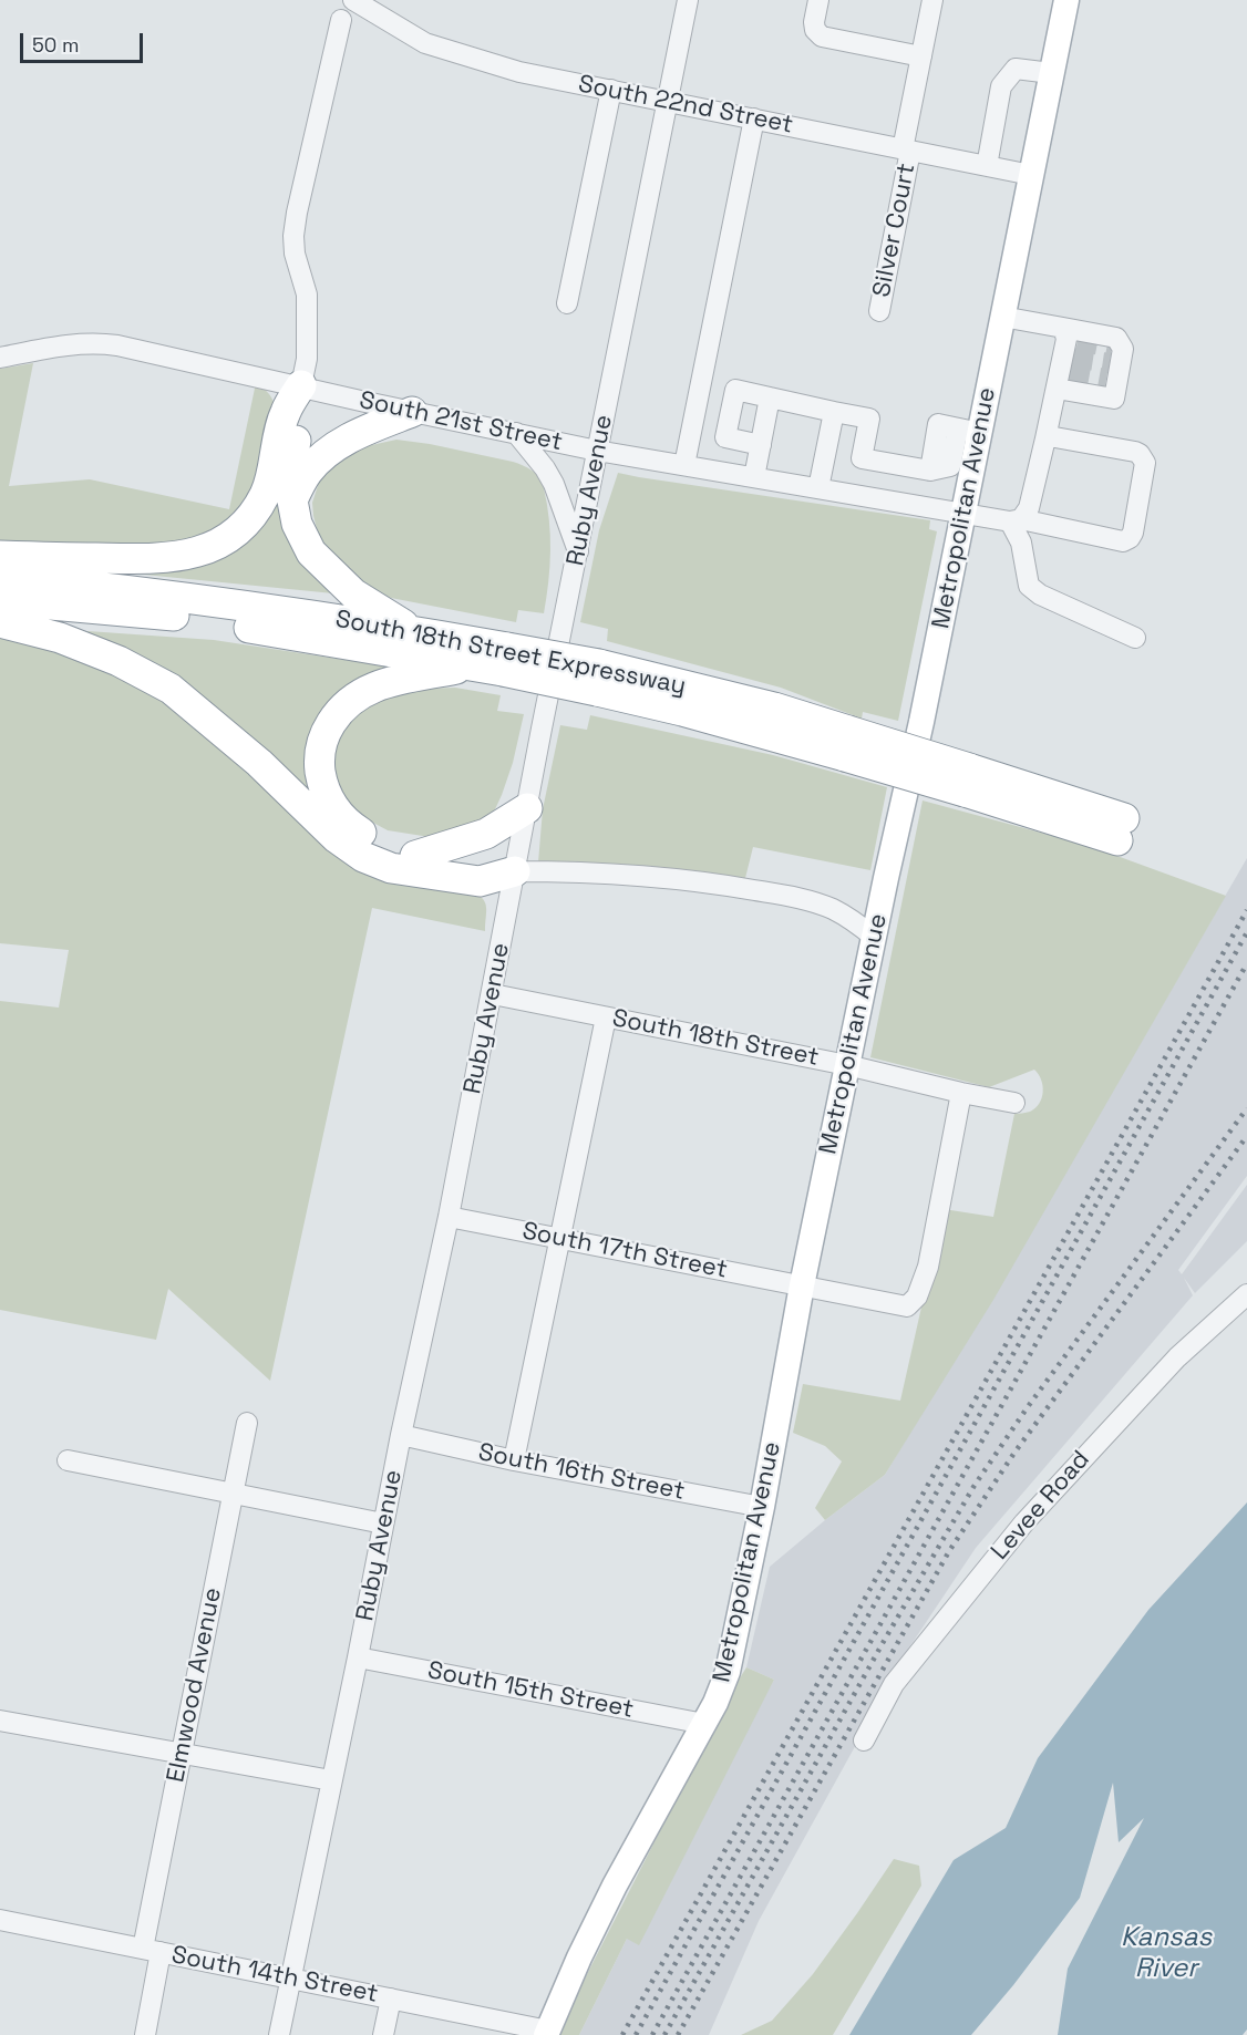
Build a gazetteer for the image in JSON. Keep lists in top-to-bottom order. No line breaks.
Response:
{"streets":{"highway":["South 18th Street Expressway"],"main road":["Metropolitan Avenue"],"street":["South 22nd Street","Silver Court","South 21st Street","Ruby Avenue","South 18th Street","South 17th Street","South 16th Street","Levee Road","Elmwood Avenue","South 15th Street","South 14th Street"]},"crossings":[["South 22nd Street","Silver Court"],["South 22nd Street","Ruby Avenue"],["South 22nd Street","Metropolitan Avenue"],["South 21st Street","Ruby Avenue"],["South 21st Street","Metropolitan Avenue"],["Ruby Avenue","South 18th Street"],["Ruby Avenue","South 17th Street"],["Ruby Avenue","South 16th Street"],["Ruby Avenue","South 15th Street"],["Ruby Avenue","South 14th Street"],["Metropolitan Avenue","South 18th Street"],["Metropolitan Avenue","South 17th Street"],["Metropolitan Avenue","South 16th Street"],["Metropolitan Avenue","South 15th Street"],["Metropolitan Avenue","South 14th Street"],["South 18th Street","South 17th Street"],["Elmwood Avenue","South 14th Street"]],"water":["Kansas River"],"scale_bar":"50 m"}
